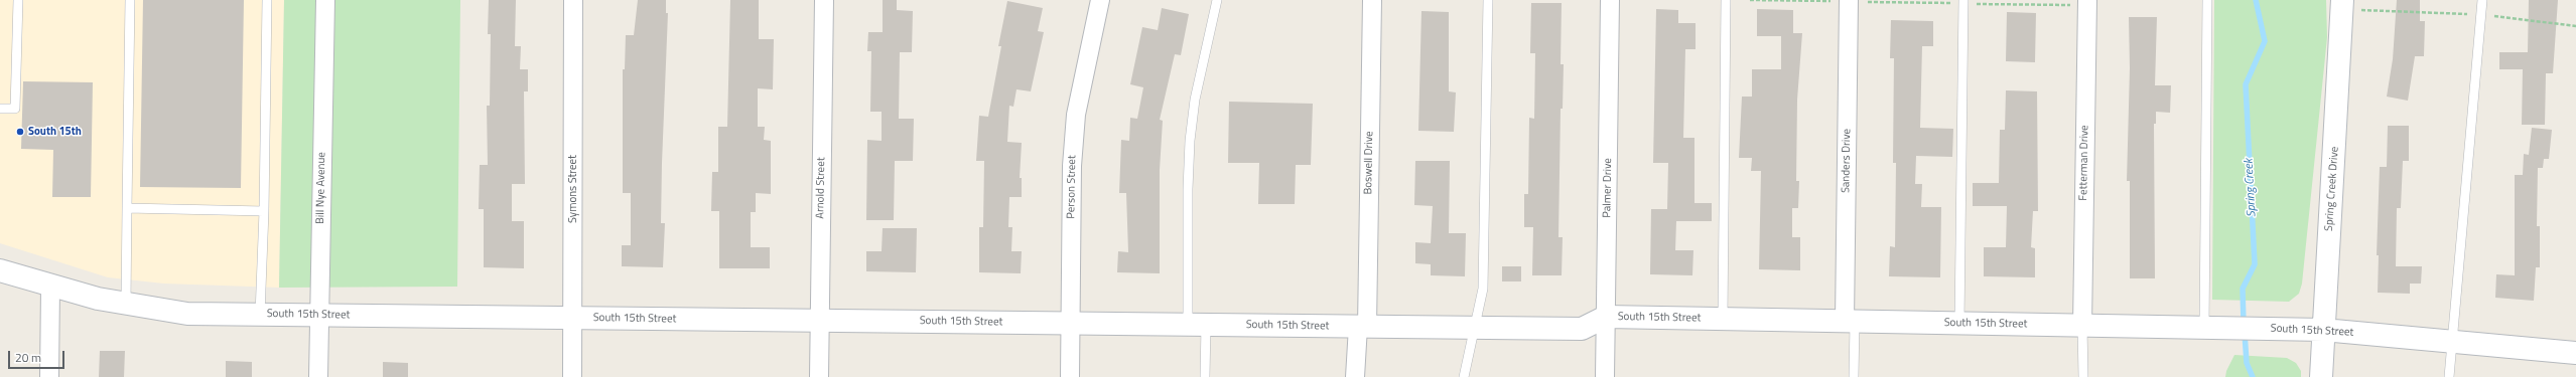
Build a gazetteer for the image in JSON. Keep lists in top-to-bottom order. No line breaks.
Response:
{"streets":{"main road":["Spring Creek Drive","South 15th Street"],"street":["Sanders Drive","Boswell Drive","Fetterman Drive","Person Street","Bill Nye Avenue","Arnold Street","Palmer Drive","Symons Street"]},"crossings":[["Sanders Drive","South 15th Street"],["Boswell Drive","South 15th Street"],["Fetterman Drive","South 15th Street"],["Person Street","South 15th Street"],["Bill Nye Avenue","South 15th Street"],["Arnold Street","South 15th Street"],["Palmer Drive","South 15th Street"],["Symons Street","South 15th Street"],["Spring Creek Drive","South 15th Street"]],"water":["Spring Creek"],"places":["South 15th"],"scale_bar":"20 m"}
